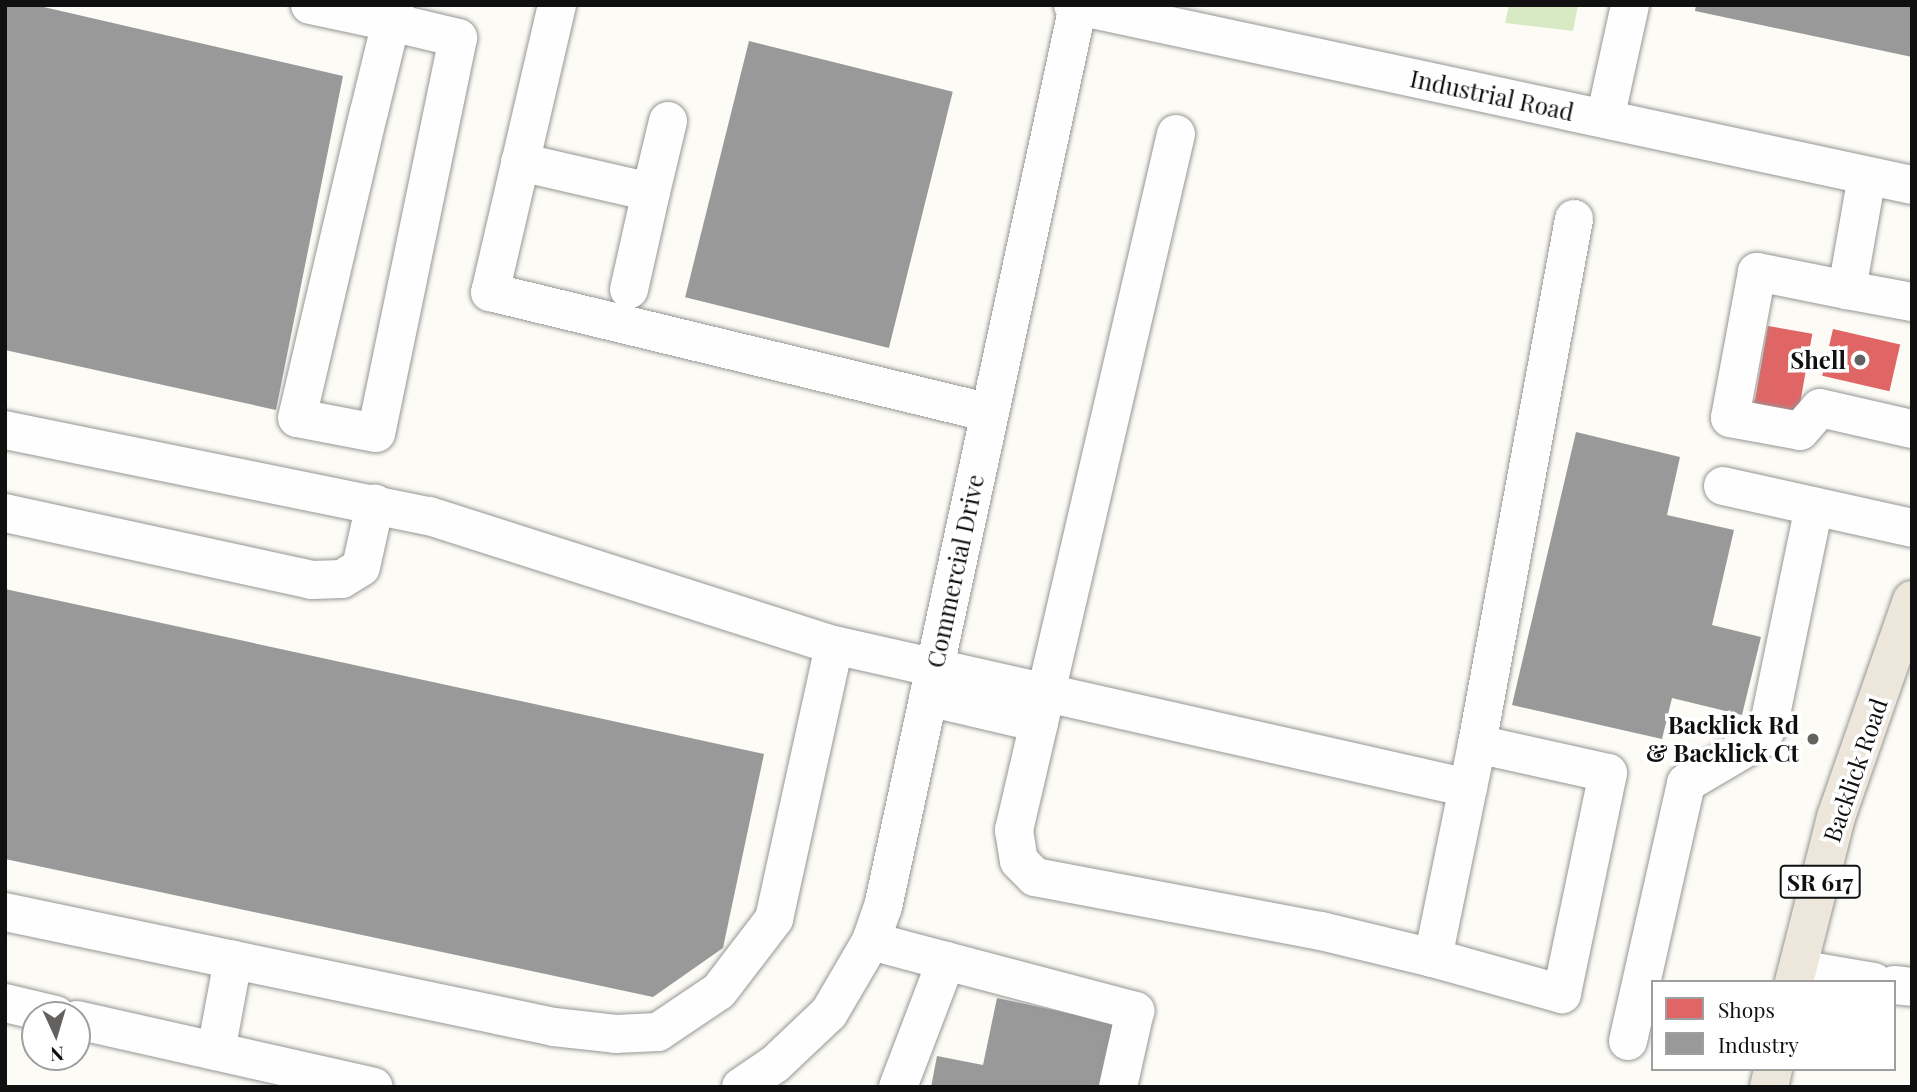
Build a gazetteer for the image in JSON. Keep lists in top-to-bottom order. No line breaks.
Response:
{"streets":{"main road":["Backlick Road","SR 617"],"street":["Industrial Road","Commercial Drive"]},"crossings":[["Industrial Road","Commercial Drive"]],"places":["Shell","Backlick Rd & Backlick Ct"],"legend":["Shops","Industry"],"north":"bottom"}
